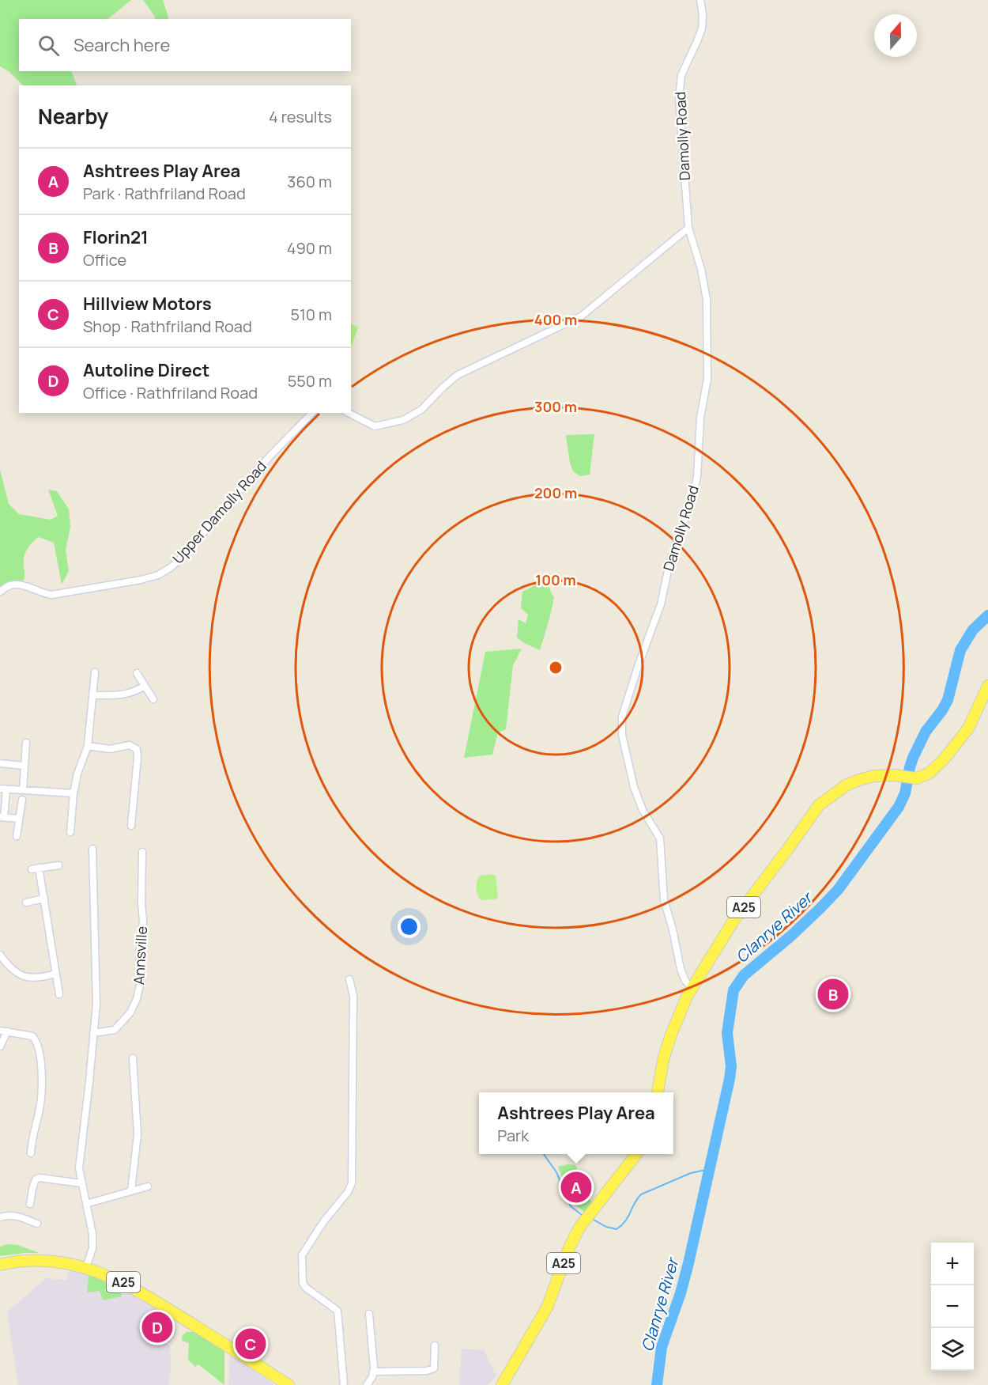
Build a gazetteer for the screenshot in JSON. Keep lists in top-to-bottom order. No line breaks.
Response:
{"streets":{"main road":["A25"],"street":["Damolly Road","Upper Damolly Road","Annsville"]},"crossings":[["Damolly Road","A25"]],"water":["Clanrye River"],"north":"top","page":{"search":"Search here","heading":["Nearby","4 results"],"list":[{"mark":"A","name":"Ashtrees Play Area","note":"Park · Rathfriland Road","value":"360 m"},{"mark":"B","name":"Florin21","note":"Office","value":"490 m"},{"mark":"C","name":"Hillview Motors","note":"Shop · Rathfriland Road","value":"510 m"},{"mark":"D","name":"Autoline Direct","note":"Office · Rathfriland Road","value":"550 m"}],"pins":["B","A","D","C"],"popup":["Ashtrees Play Area","Park"],"map_buttons":["+","−"]},"rings":["400 m","300 m","200 m","100 m"]}
